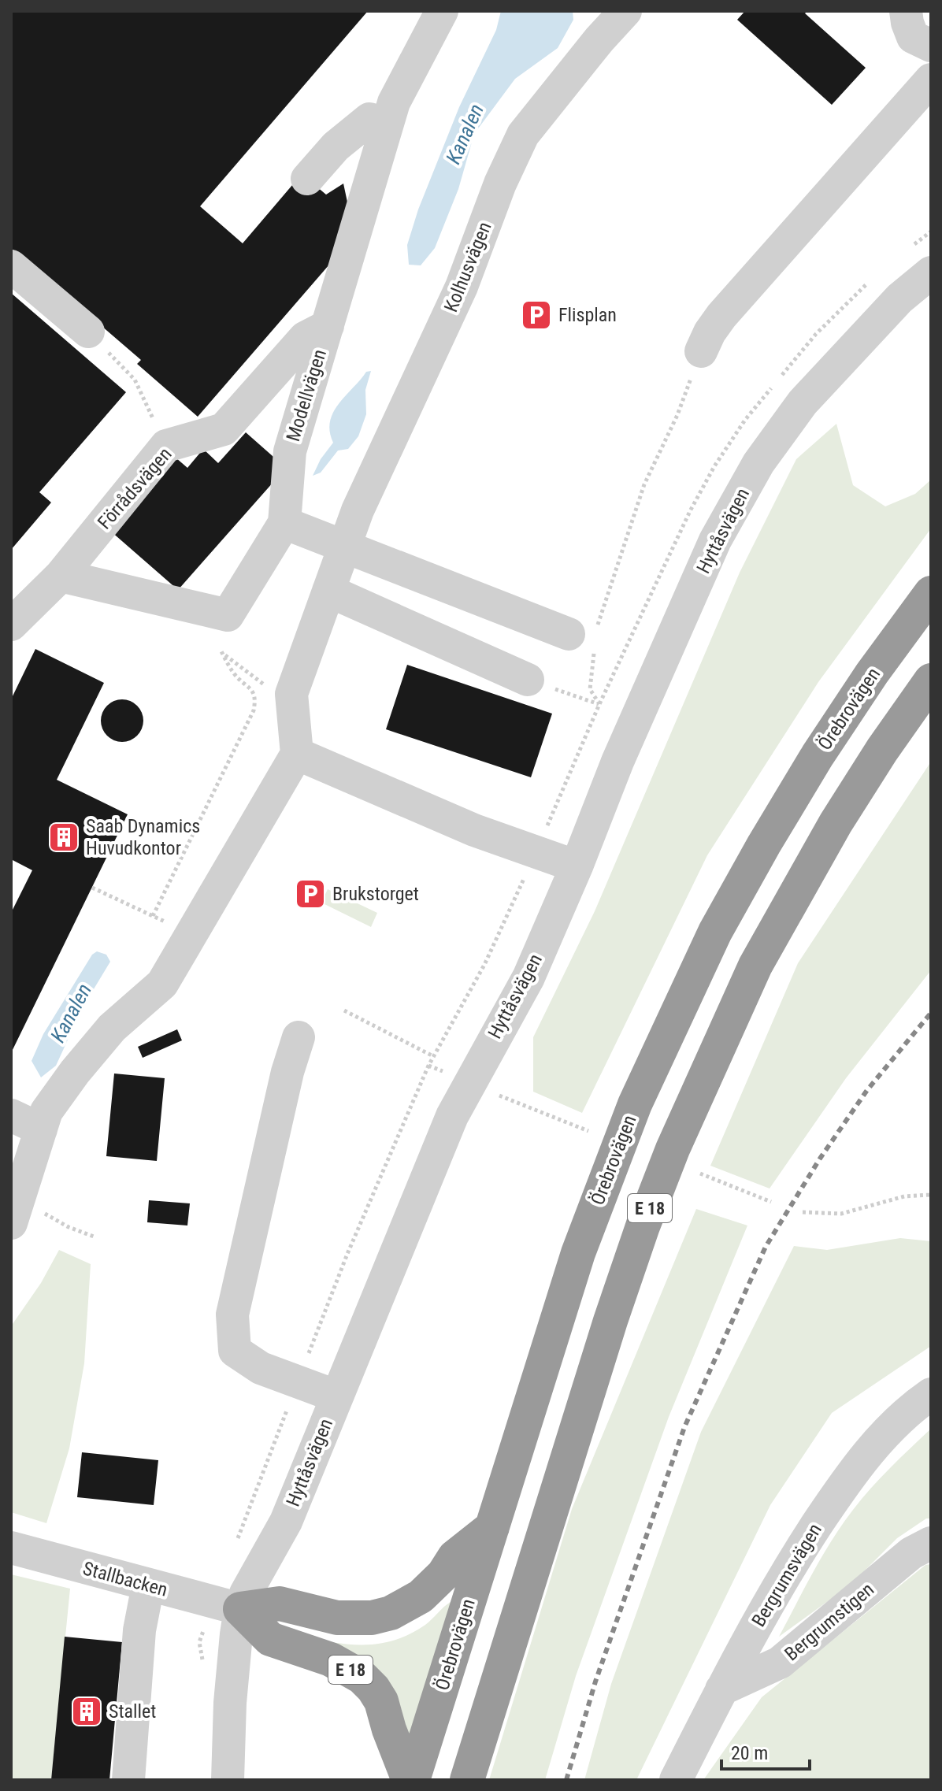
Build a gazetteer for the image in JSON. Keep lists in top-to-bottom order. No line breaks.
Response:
{"streets":{"highway":["Örebrovägen","E 18"],"street":["Kolhusvägen","Modellvägen","Förrådsvägen","Hyttåsvägen","Bergrumsvägen","Stallbacken","Bergrumstigen"]},"crossings":[["Modellvägen","Förrådsvägen"],["Hyttåsvägen","E 18"],["Hyttåsvägen","Stallbacken"],["Örebrovägen","E 18"],["E 18","Stallbacken"],["Bergrumsvägen","Bergrumstigen"]],"water":["Kanalen"],"places":{"parking":["Flisplan","Brukstorget"],"building":["Saab Dynamics Huvudkontor","Stallet"]},"scale_bar":"20 m"}
